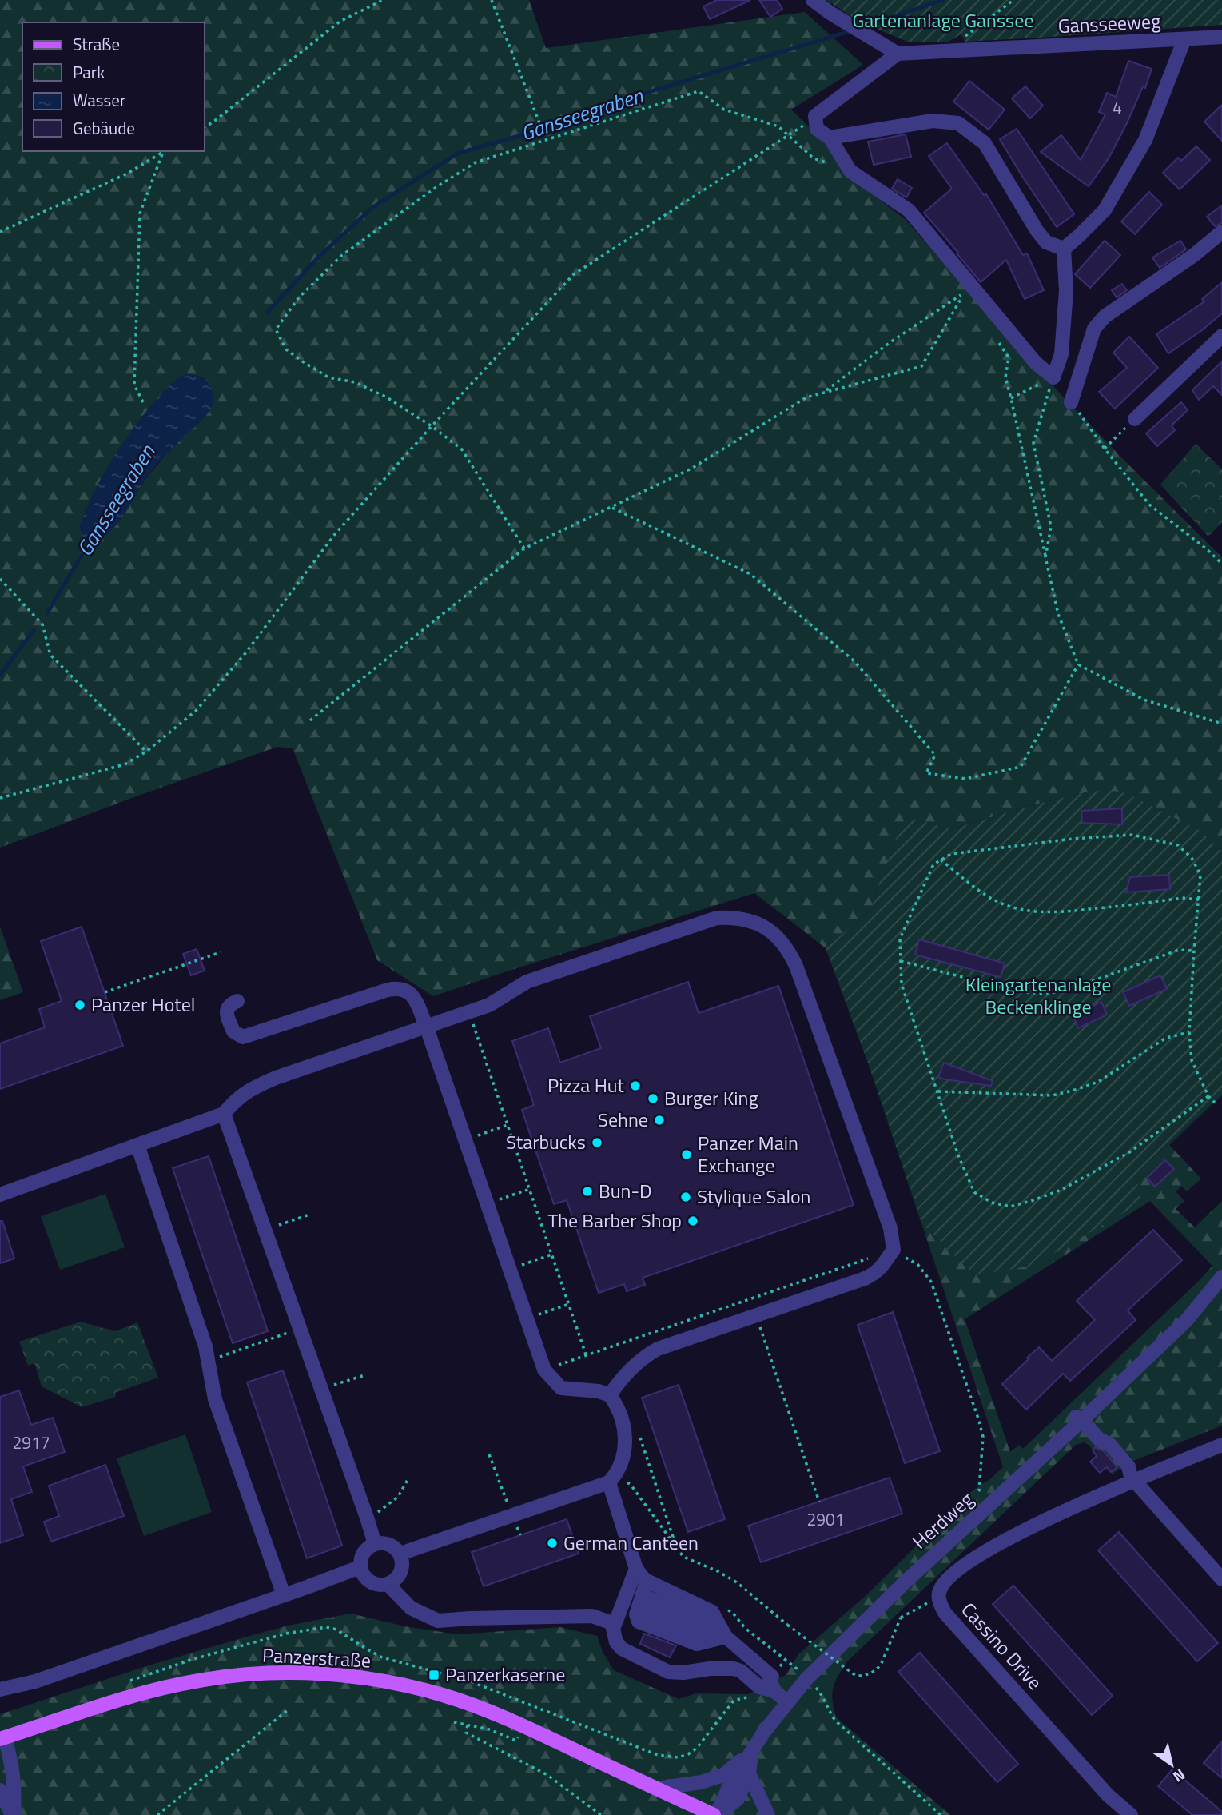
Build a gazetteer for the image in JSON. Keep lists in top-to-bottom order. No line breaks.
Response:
{"streets":{"main road":["Panzerstraße"],"street":["Gansseeweg","Herdweg","Cassino Drive"]},"crossings":[["Herdweg","Panzerstraße"]],"water":["Gansseegraben"],"parks":["Gartenanlage Ganssee","Kleingartenanlage Beckenklinge"],"places":{"other":["Panzer Hotel","Pizza Hut","Burger King","Sehne","Starbucks","Panzer Main Exchange","Bun-D","Stylique Salon","The Barber Shop","German Canteen"],"transit":["Panzerkaserne"]},"house_numbers":["4","2917","2901"],"legend":["Straße","Park","Wasser","Gebäude"],"north":"bottom right"}
